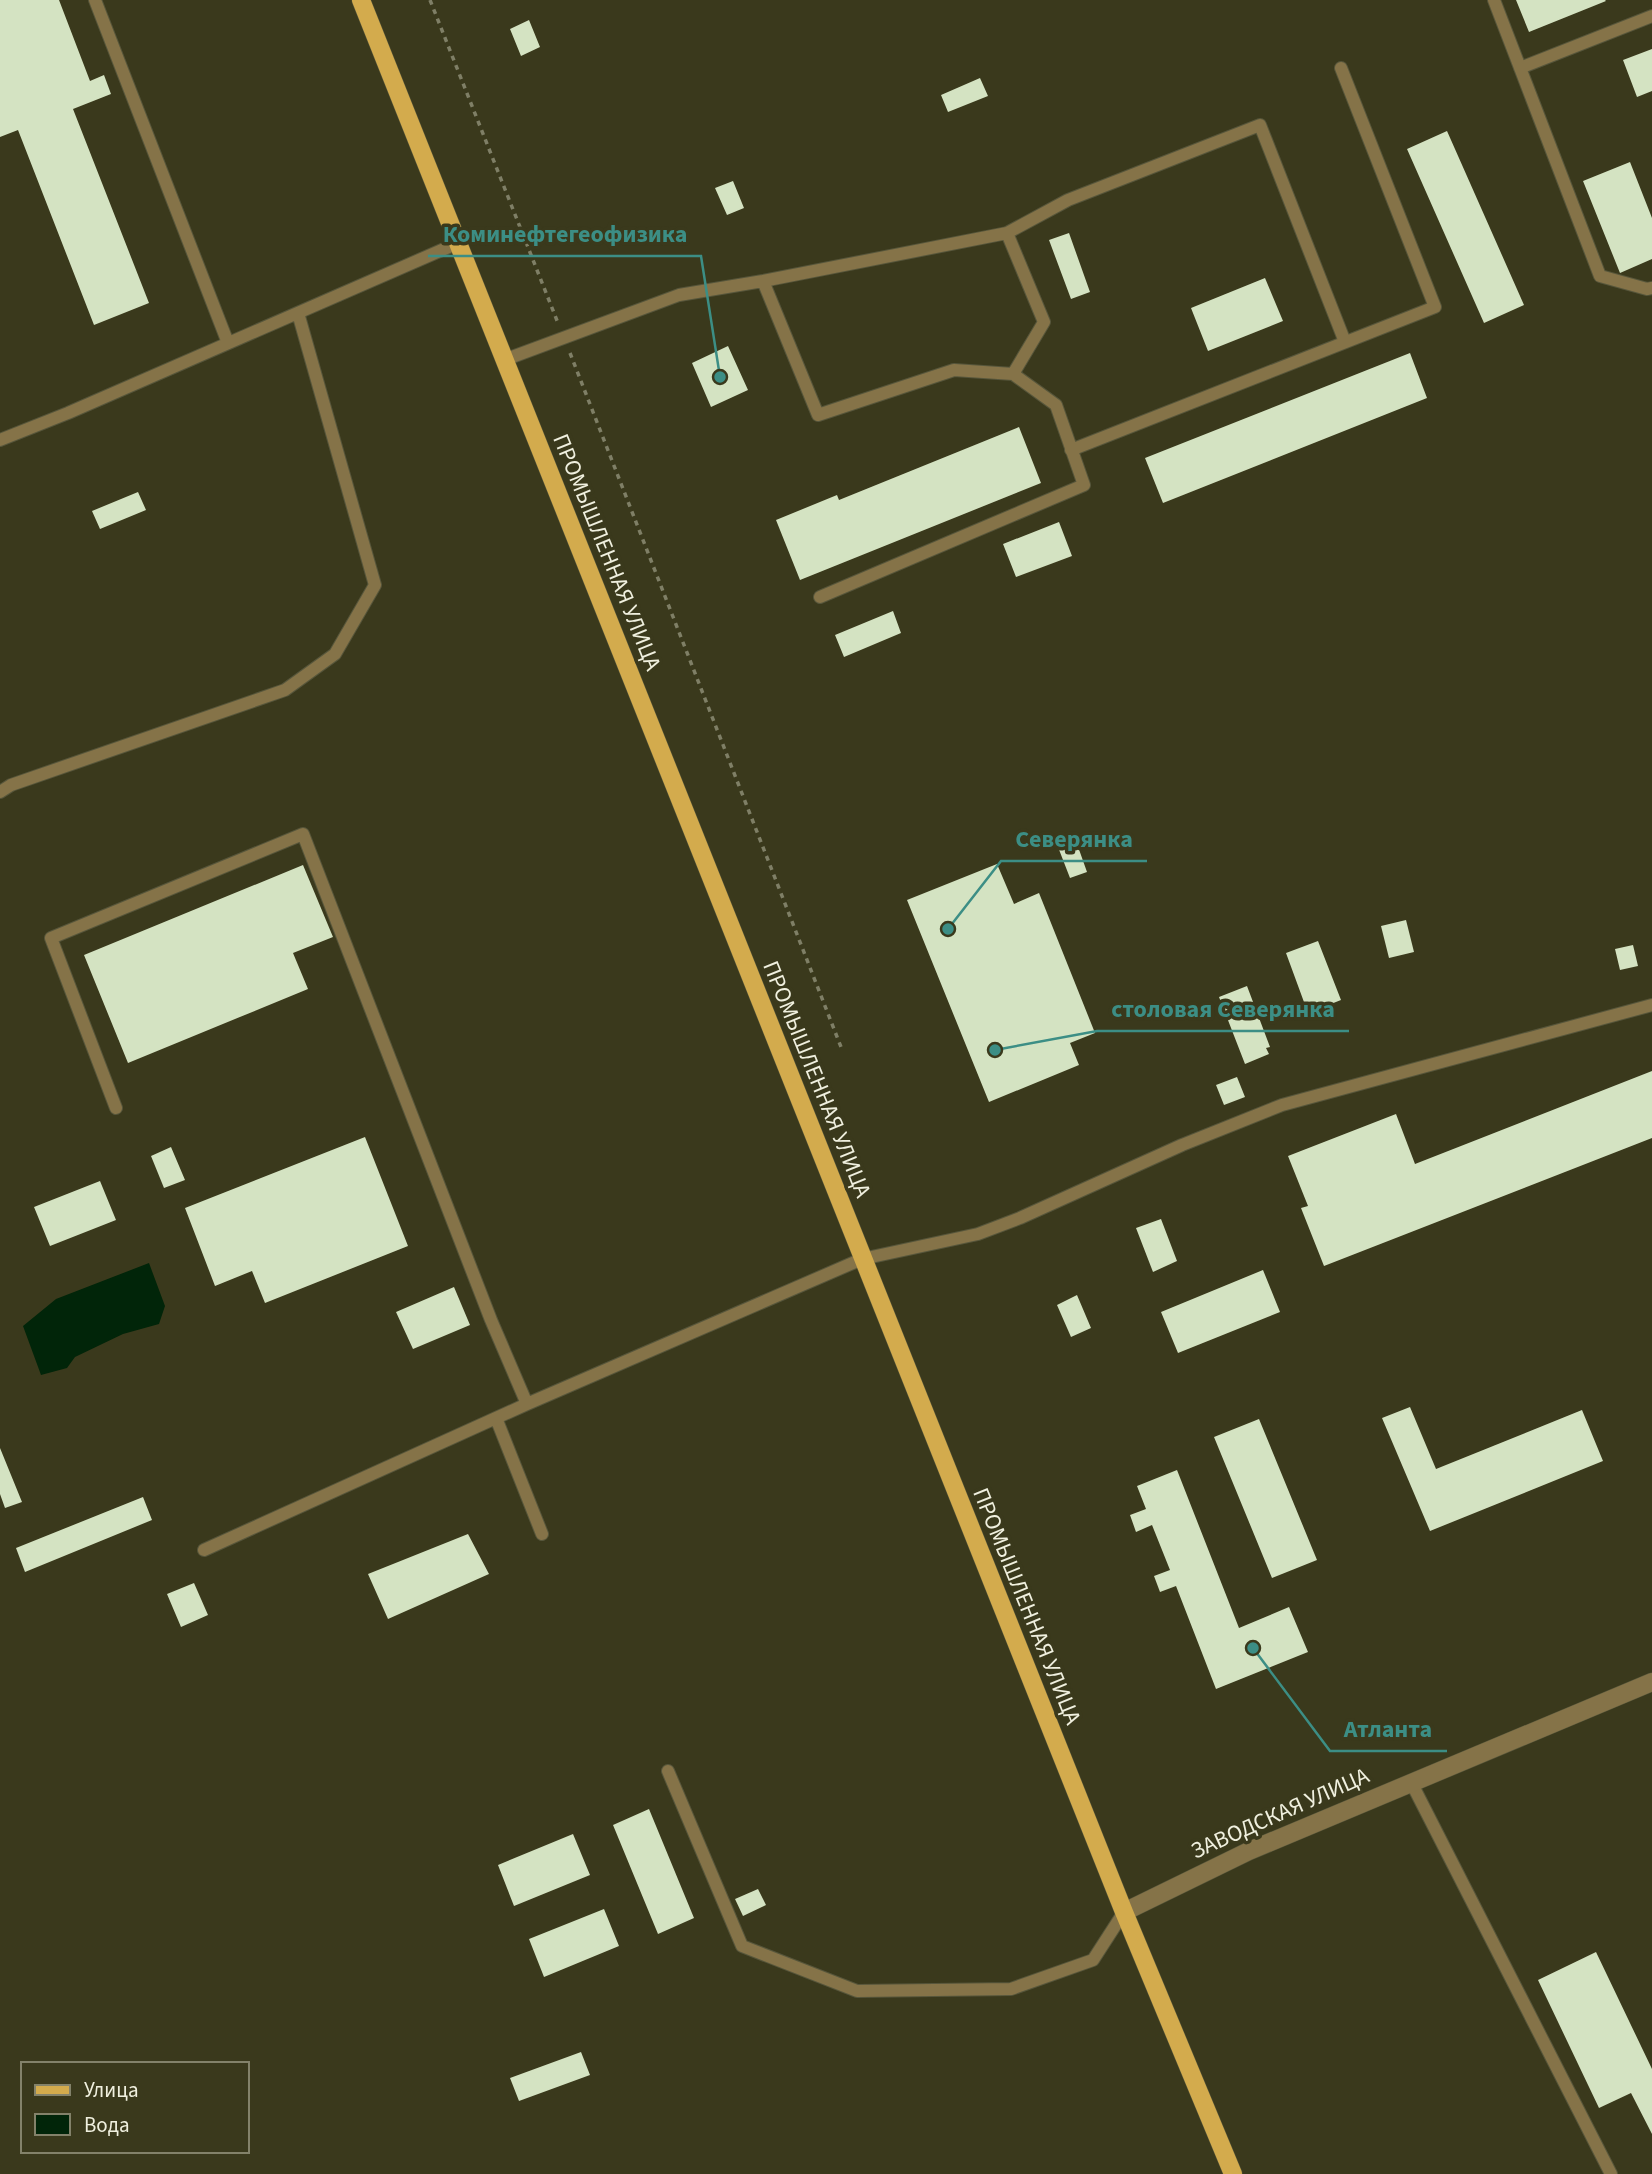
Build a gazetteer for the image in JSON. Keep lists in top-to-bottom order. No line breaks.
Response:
{"streets":{"main road":["ПРОМЫШЛЕННАЯ УЛИЦА"],"street":["ЗАВОДСКАЯ УЛИЦА"]},"crossings":[["ПРОМЫШЛЕННАЯ УЛИЦА","ЗАВОДСКАЯ УЛИЦА"]],"places":["Коминефтегеофизика","Северянка","столовая Северянка","Атланта"],"legend":["Улица","Вода"]}
